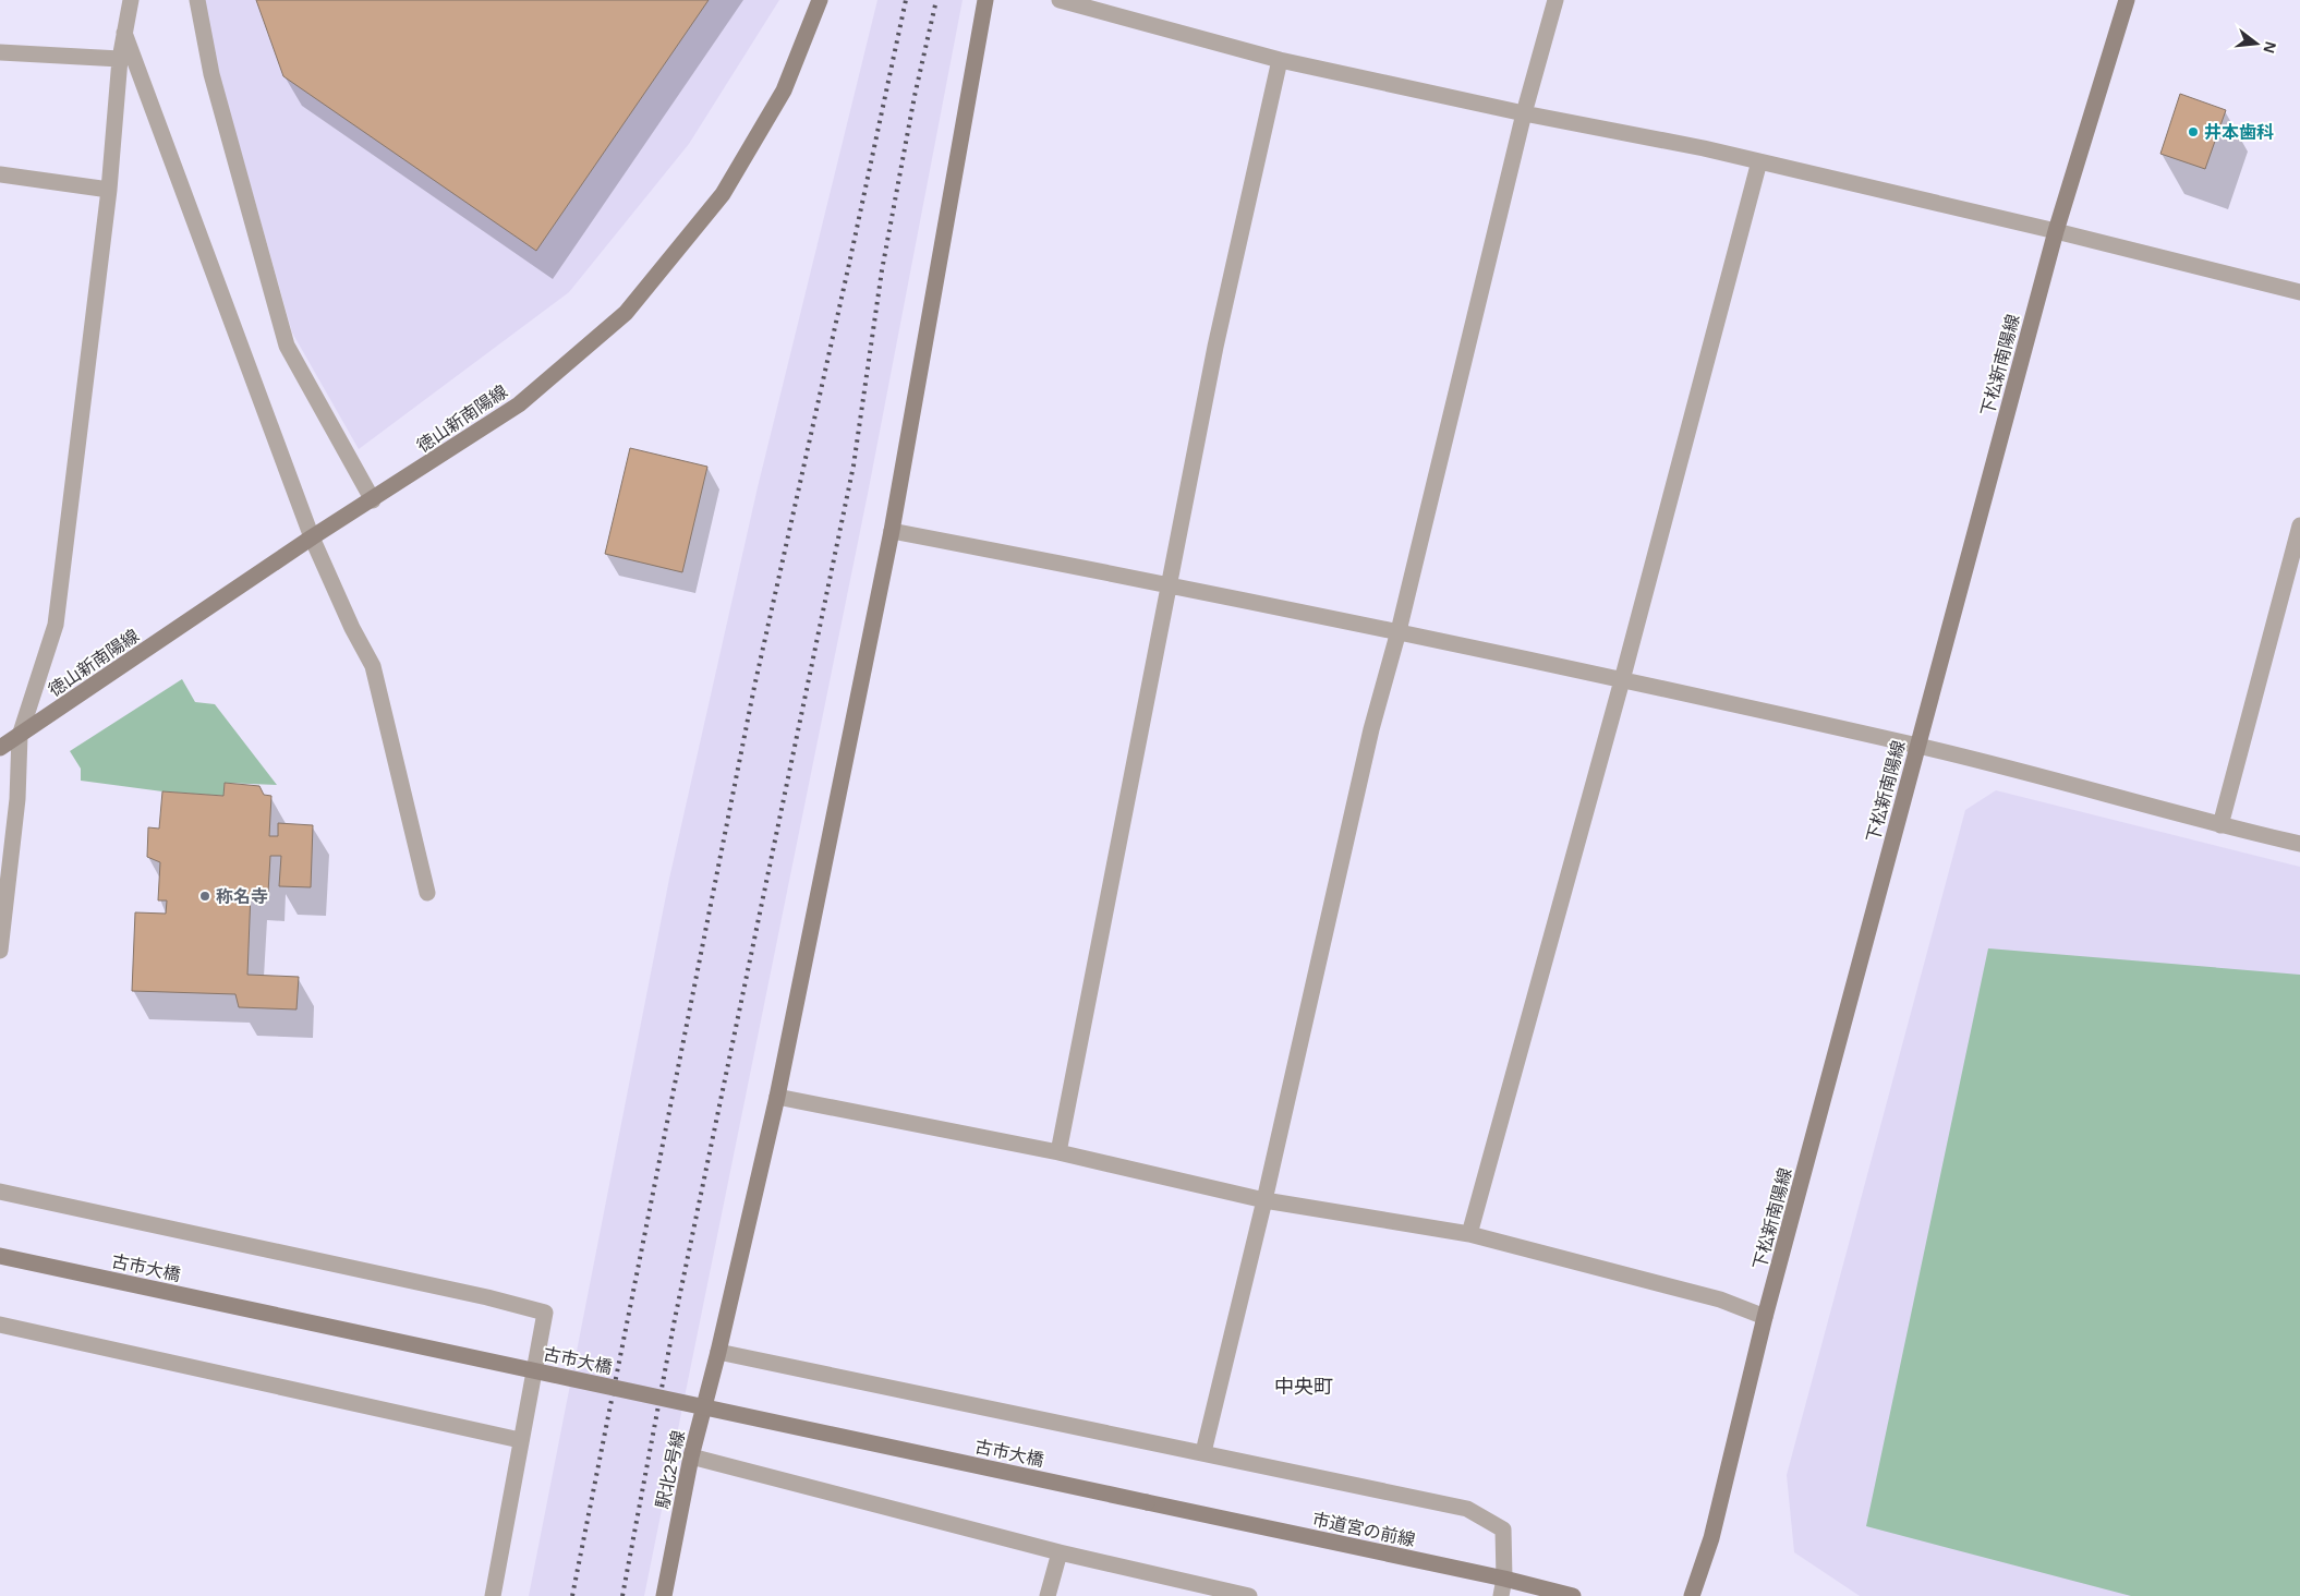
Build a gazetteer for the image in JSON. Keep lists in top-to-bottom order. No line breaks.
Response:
{"streets":{"street":["下松新南陽線","徳山新南陽線","古市大橋","駅北2号線","市道宮の前線"]},"crossings":[["古市大橋","市道宮の前線"]],"districts":["中央町"],"places":["井本歯科","称名寺"],"north":"right"}
